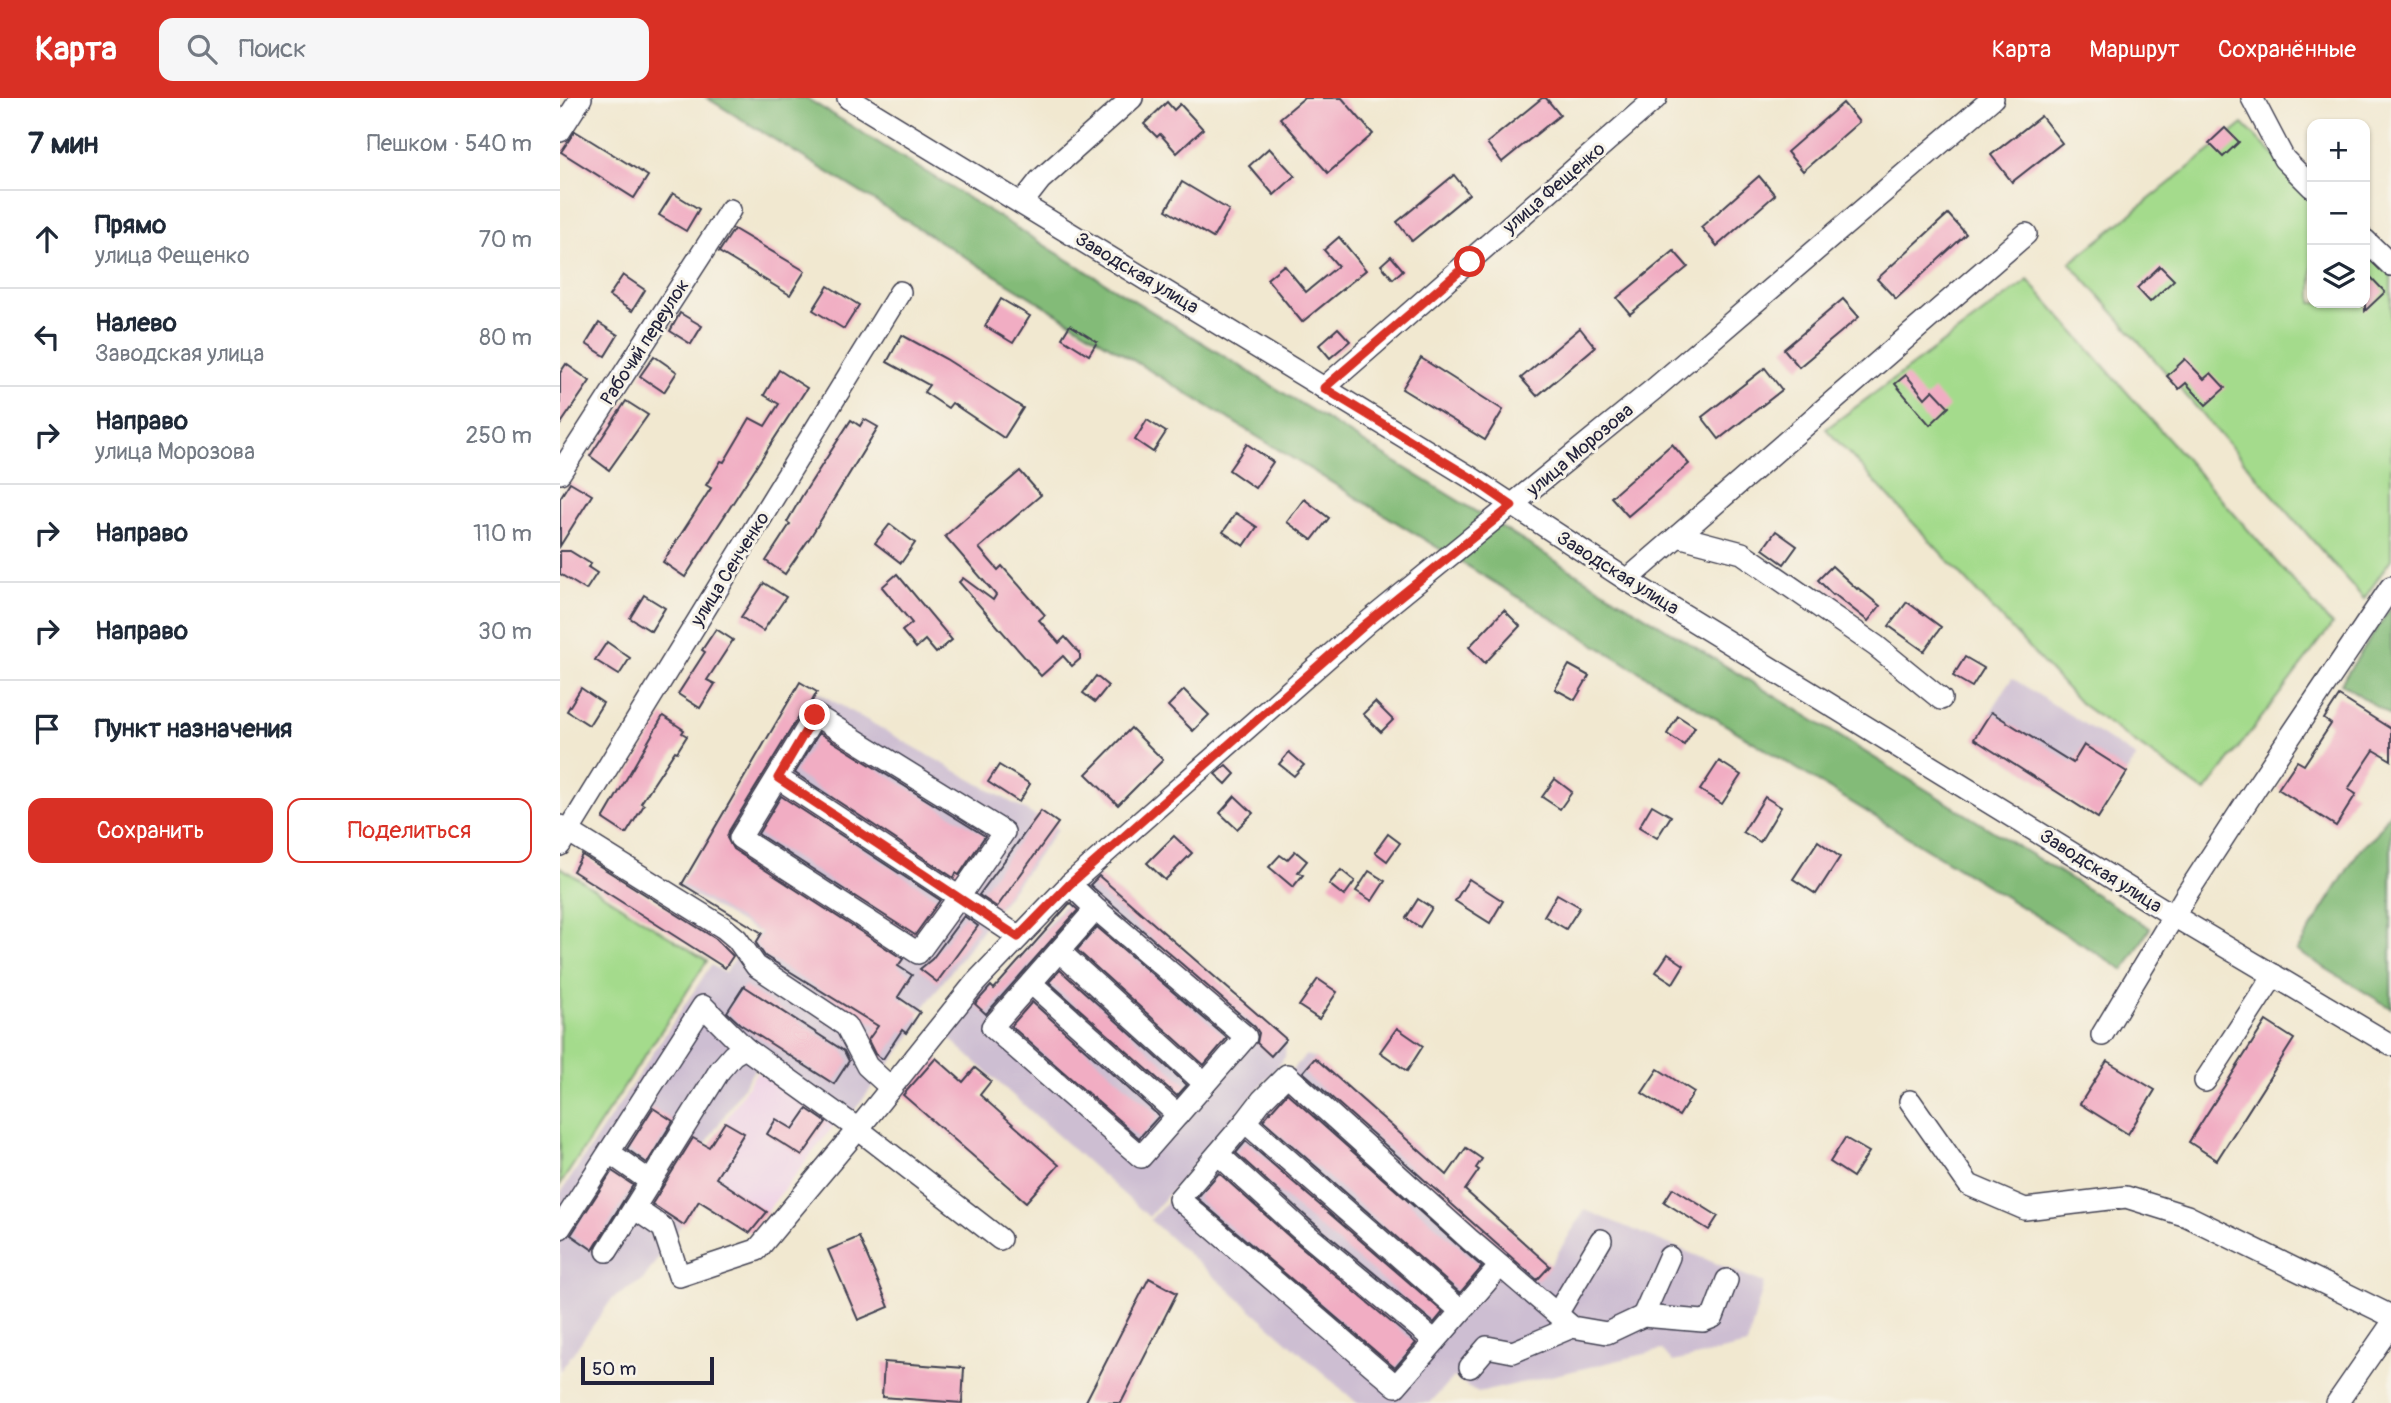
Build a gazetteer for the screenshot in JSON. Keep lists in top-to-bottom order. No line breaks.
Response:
{"streets":{"street":["улица Фещенко","Заводская улица","Рабочий переулок","улица Морозова","улица Сенченко"]},"crossings":[["улица Фещенко","Заводская улица"],["Заводская улица","улица Морозова"]],"scale_bar":"50 m","page":{"header":"Карта","search":"Поиск","nav":["Карта","Маршрут","Сохранённые"],"heading":["7 мин","Пешком · 540 m"],"map_buttons":["+","−"],"list":[["Прямо","улица Фещенко","70 m"],["Налево","Заводская улица","80 m"],["Направо","улица Морозова","250 m"],["Направо","110 m"],["Направо","30 m"],"Пункт назначения"],"buttons":["Сохранить","Поделиться"],"scale":"50 m"}}
